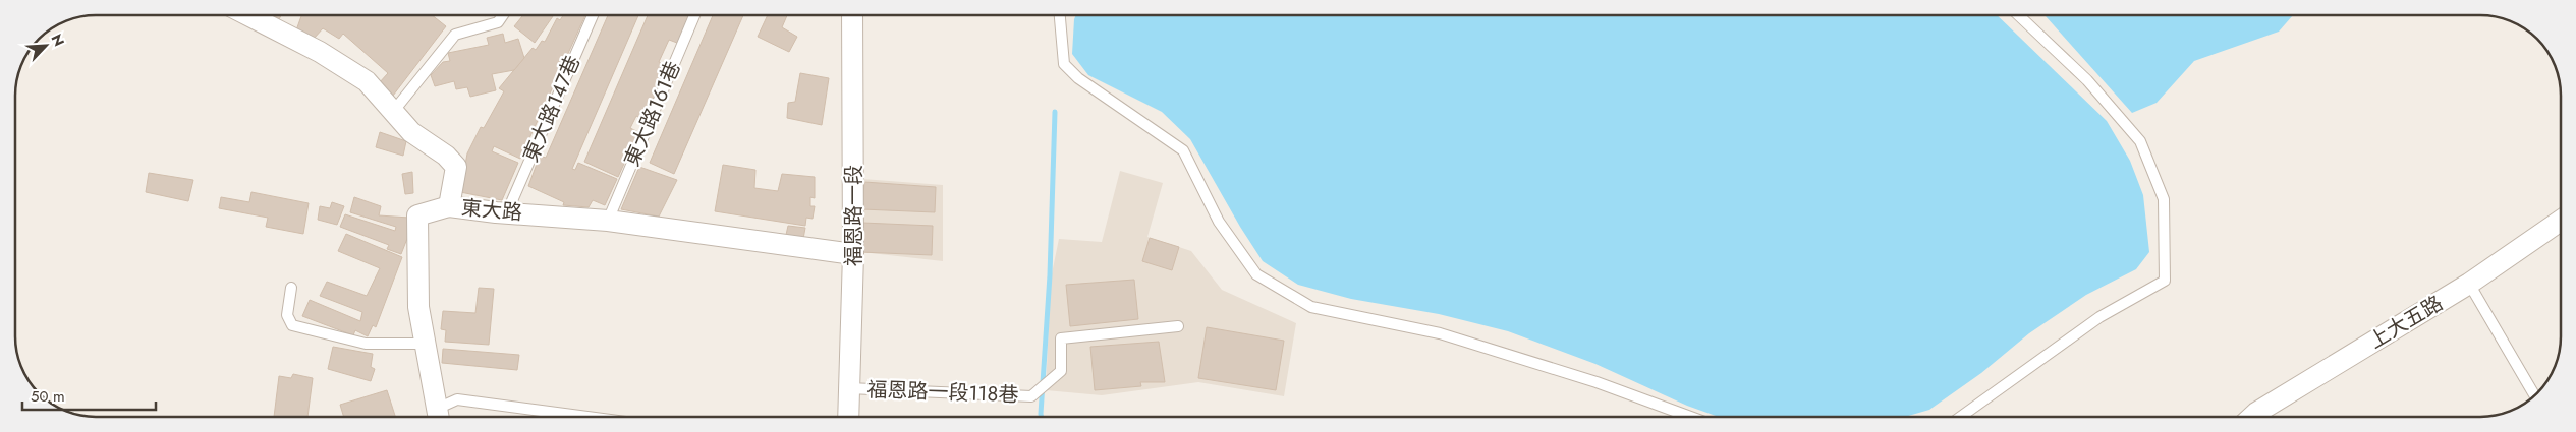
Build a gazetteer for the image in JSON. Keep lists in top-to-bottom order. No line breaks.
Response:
{"streets":{"street":["東大路","福恩路一段","上大五路"],"lane":["東大路147巷","東大路161巷","福恩路一段118巷"]},"crossings":[["東大路147巷","東大路"],["東大路161巷","東大路"],["東大路","福恩路一段"],["福恩路一段","福恩路一段118巷"]],"scale_bar":"50 m","north":"top right"}
